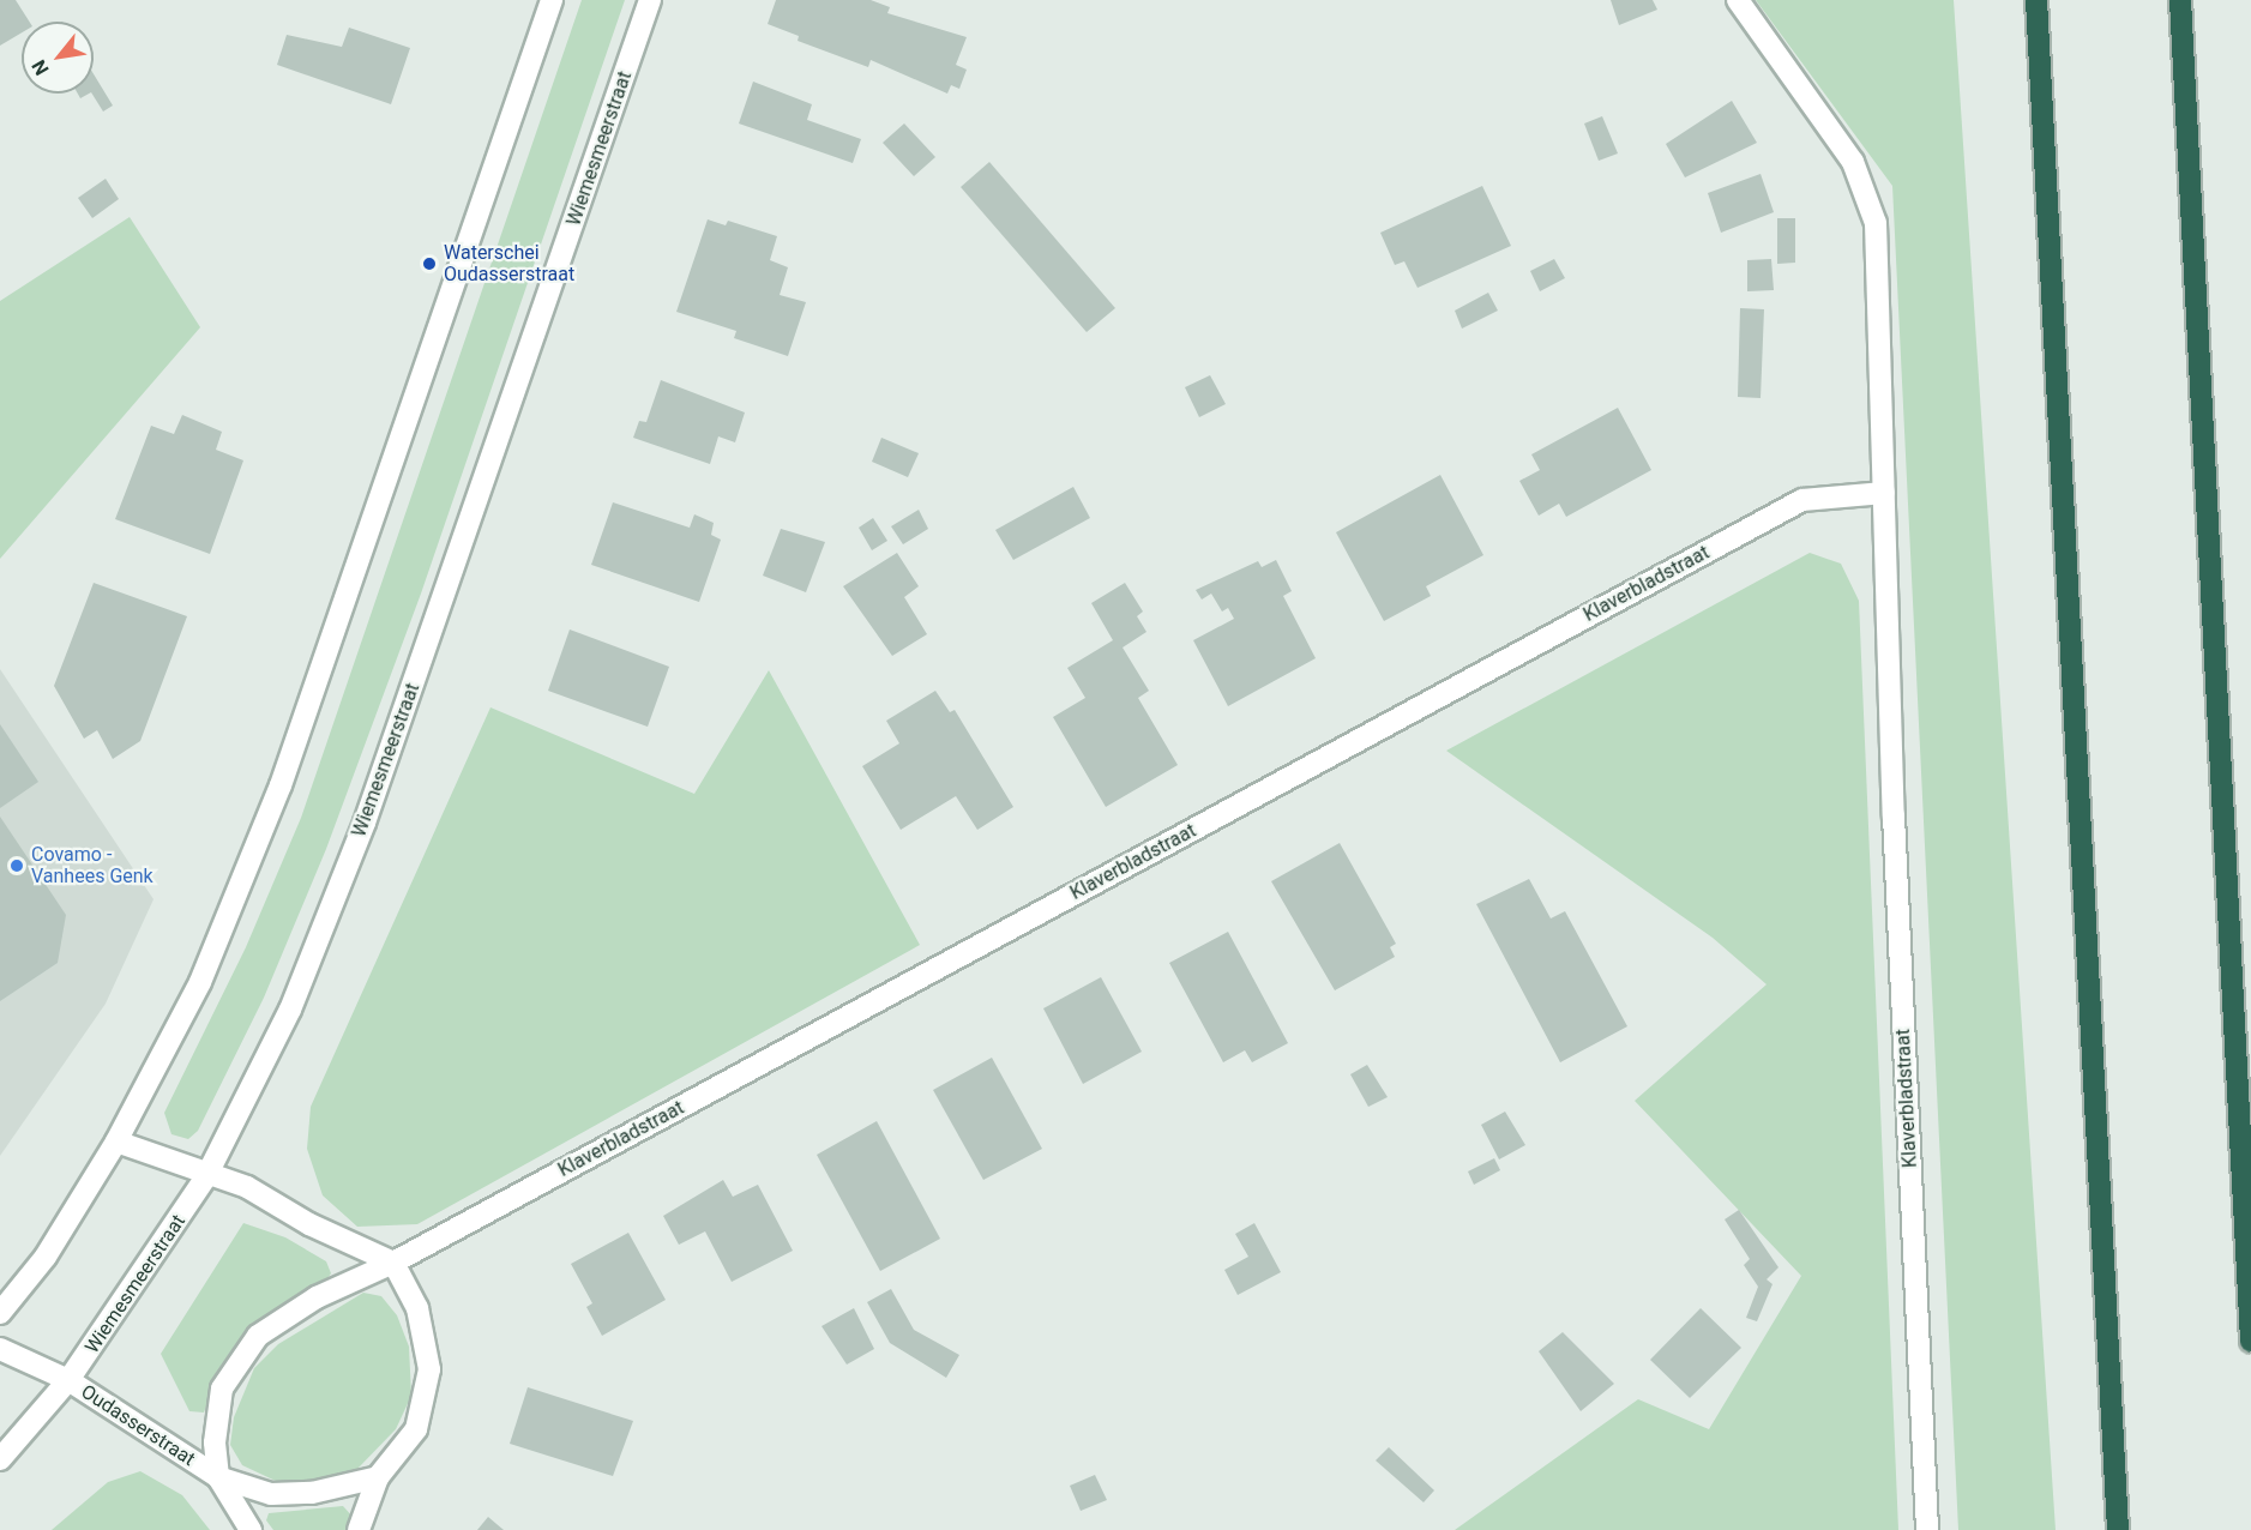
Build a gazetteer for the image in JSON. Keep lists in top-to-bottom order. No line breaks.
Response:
{"streets":{"street":["Wiemesmeerstraat","Klaverbladstraat","Oudasserstraat"]},"crossings":[["Wiemesmeerstraat","Oudasserstraat"],["Klaverbladstraat","Oudasserstraat"]],"places":["Waterschei Oudasserstraat","Covamo - Vanhees Genk"],"north":"bottom left"}
